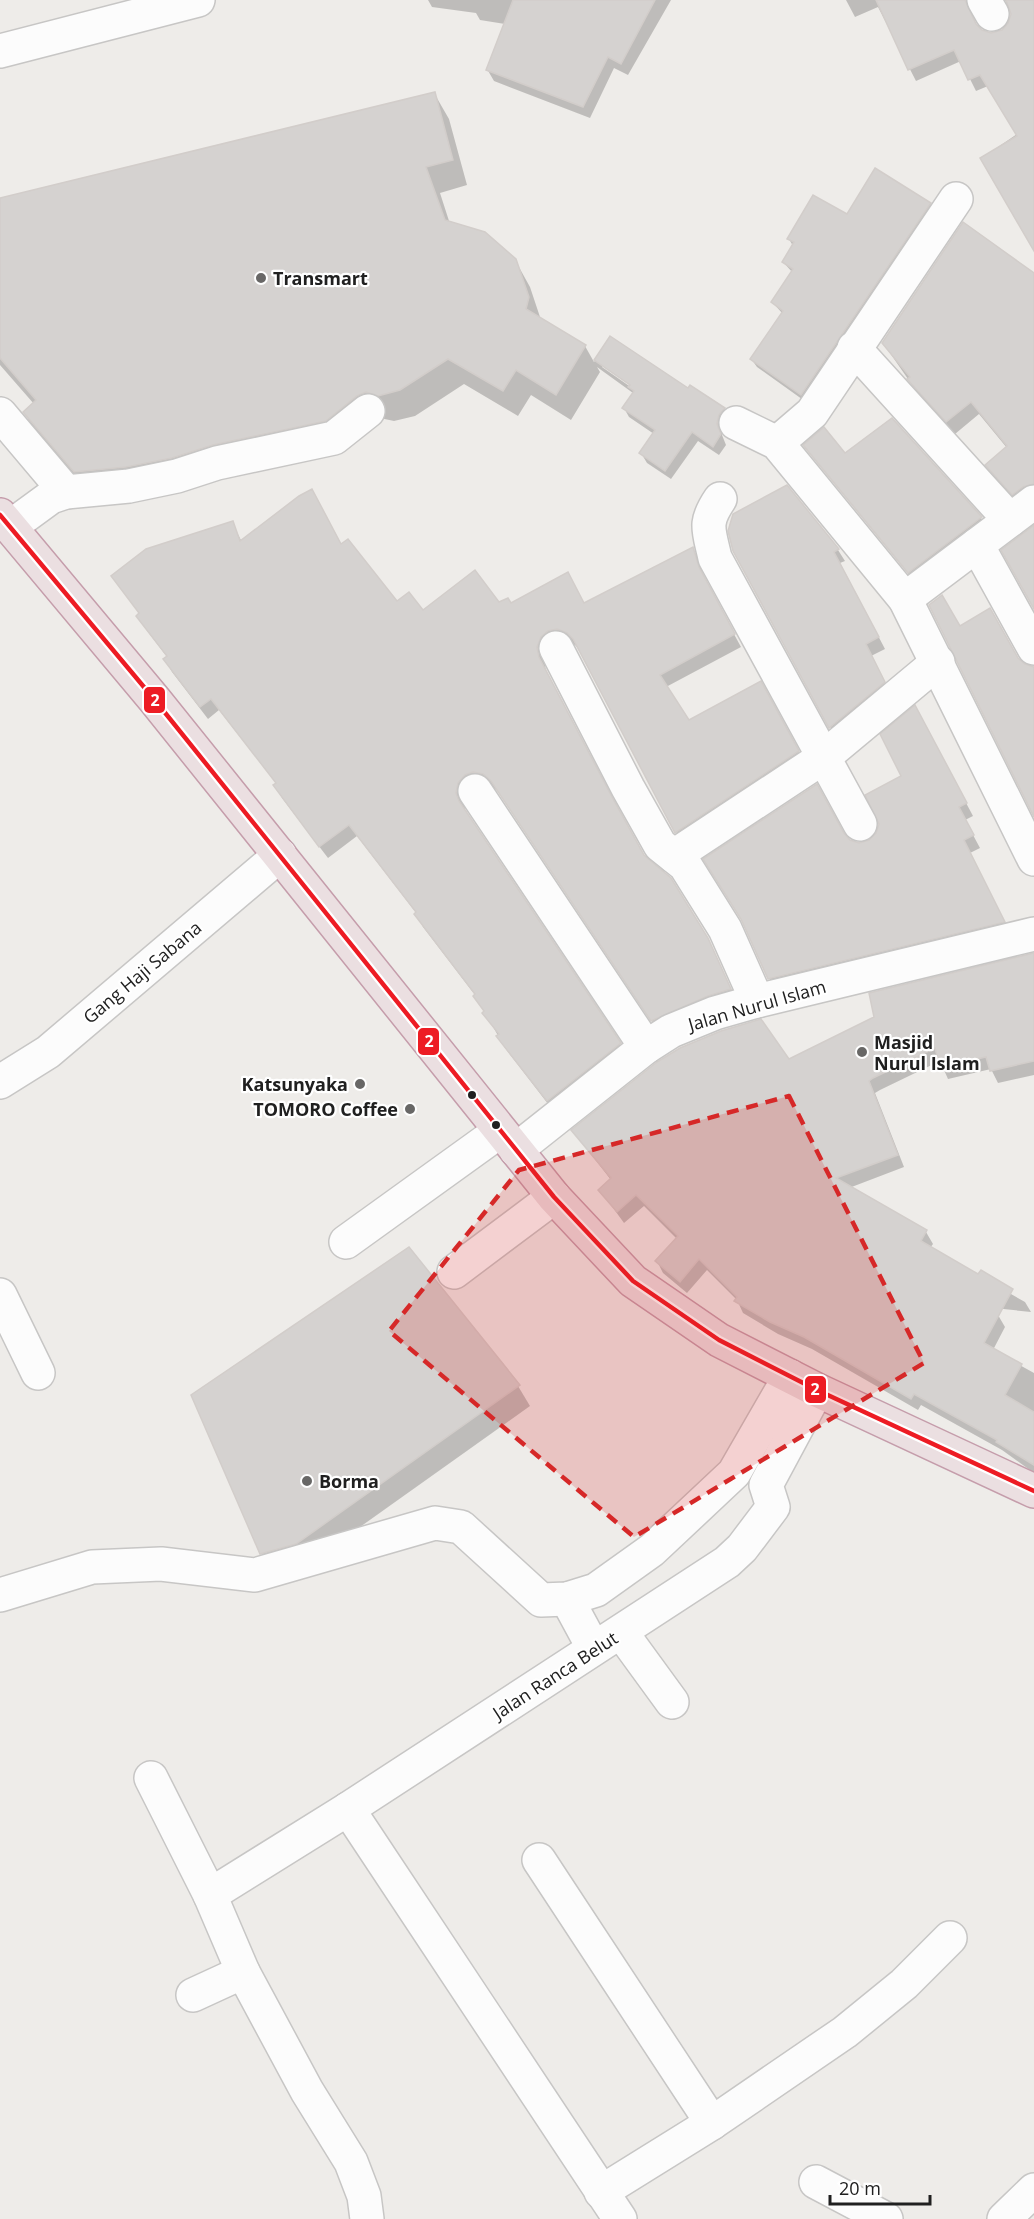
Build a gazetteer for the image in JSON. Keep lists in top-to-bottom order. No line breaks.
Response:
{"streets":{"street":["Gang Haji Sabana","Jalan Nurul Islam","Jalan Ranca Belut"]},"places":["Transmart","Masjid Nurul Islam","Katsunyaka","TOMORO Coffee","Borma"],"lines":["transit line 2"],"scale_bar":"20 m"}
